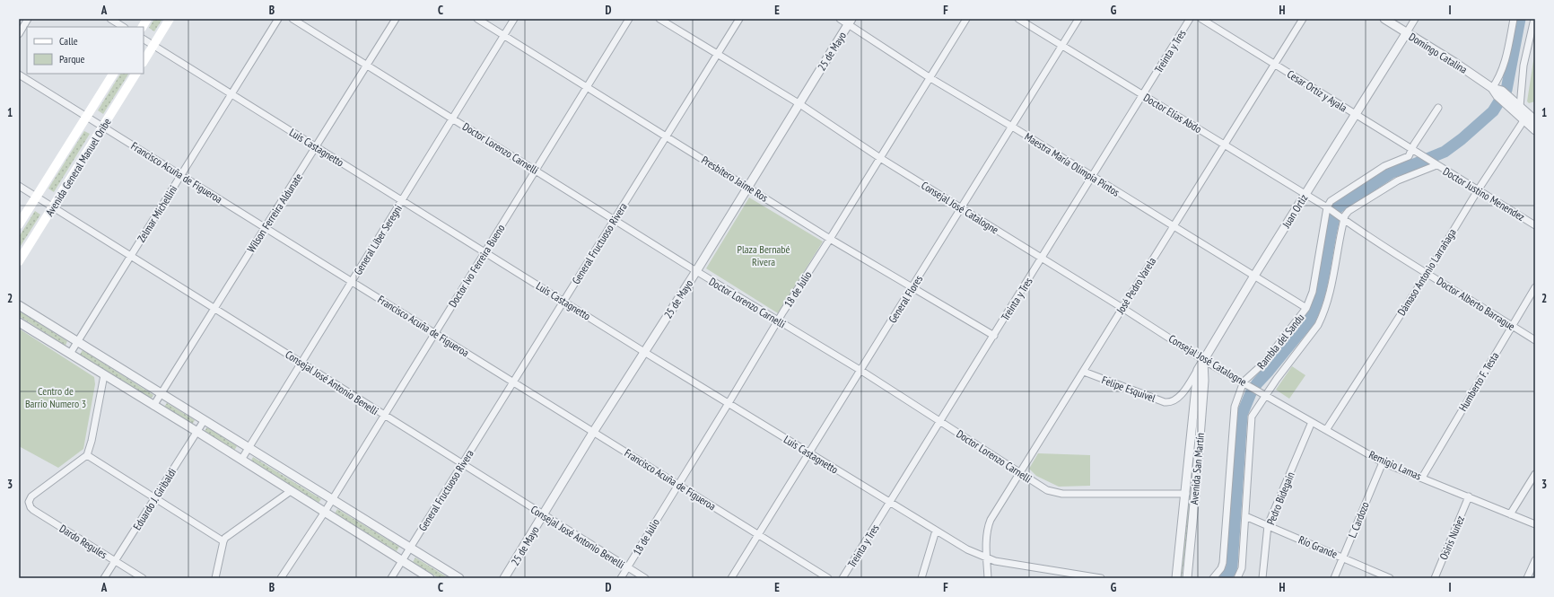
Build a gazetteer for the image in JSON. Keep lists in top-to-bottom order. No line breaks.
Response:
{"streets":{"main road":["Avenida General Manuel Oribe"],"street":["25 de Mayo","Treinta y Tres","Domingo Catalina","Cesar Ortiz y Ayala","Doctor Elías Abdo","Luis Castagnetto","Doctor Lorenzo Carnelli","Maestra María Olimpia Pintos","Francisco Acuña de Figueroa","Presbítero Jaime Ros","Doctor Justino Menendez","Consejal José Catalogne","Juan Ortiz","Wilson Ferreira Aldunate","Zelmar Michellini","General Líber Seregni","General Fructuoso Rivera","Doctor Ivo Ferreira Bueno","Dámaso Antonio Larrañaga","José Pedro Varela","18 de Julio","General Flores","Doctor Alberto Barrague","Rambla del Sandu","Humberto F. Testa","Consejal José Antonio Benelli","Felipe Esquivel","Remigio Lamas","Avenida San Martín","Pedro Bidegain","Eduardo J. Giribaldi","L. Cardozo","Osiris Nuñez","Dardo Regules","Río Grande"]},"crossings":[["25 de Mayo","Luis Castagnetto"],["25 de Mayo","Doctor Lorenzo Carnelli"],["25 de Mayo","Maestra María Olimpia Pintos"],["25 de Mayo","Francisco Acuña de Figueroa"],["25 de Mayo","Presbítero Jaime Ros"],["25 de Mayo","Consejal José Catalogne"],["25 de Mayo","Consejal José Antonio Benelli"],["Treinta y Tres","Doctor Elías Abdo"],["Treinta y Tres","Luis Castagnetto"],["Treinta y Tres","Doctor Lorenzo Carnelli"],["Treinta y Tres","Maestra María Olimpia Pintos"],["Treinta y Tres","Presbítero Jaime Ros"],["Treinta y Tres","Consejal José Catalogne"],["Domingo Catalina","Juan Ortiz"],["Cesar Ortiz y Ayala","Doctor Justino Menendez"],["Cesar Ortiz y Ayala","Juan Ortiz"],["Cesar Ortiz y Ayala","José Pedro Varela"],["Doctor Elías Abdo","Juan Ortiz"],["Doctor Elías Abdo","José Pedro Varela"],["Doctor Elías Abdo","General Flores"],["Doctor Elías Abdo","Doctor Alberto Barrague"],["Doctor Elías Abdo","Rambla del Sandu"],["Luis Castagnetto","Wilson Ferreira Aldunate"],["Luis Castagnetto","Zelmar Michellini"],["Luis Castagnetto","General Líber Seregni"],["Luis Castagnetto","General Fructuoso Rivera"],["Luis Castagnetto","Doctor Ivo Ferreira Bueno"],["Luis Castagnetto","José Pedro Varela"],["Luis Castagnetto","18 de Julio"],["Luis Castagnetto","General Flores"],["Doctor Lorenzo Carnelli","Wilson Ferreira Aldunate"],["Doctor Lorenzo Carnelli","General Líber Seregni"],["Doctor Lorenzo Carnelli","General Fructuoso Rivera"],["Doctor Lorenzo Carnelli","Doctor Ivo Ferreira Bueno"],["Doctor Lorenzo Carnelli","José Pedro Varela"],["Doctor Lorenzo Carnelli","18 de Julio"],["Doctor Lorenzo Carnelli","General Flores"],["Doctor Lorenzo Carnelli","Avenida San Martín"],["Maestra María Olimpia Pintos","Juan Ortiz"],["Maestra María Olimpia Pintos","José Pedro Varela"],["Maestra María Olimpia Pintos","18 de Julio"],["Maestra María Olimpia Pintos","General Flores"],["Maestra María Olimpia Pintos","Rambla del Sandu"],["Avenida General Manuel Oribe","Francisco Acuña de Figueroa"],["Avenida General Manuel Oribe","Consejal José Antonio Benelli"],["Francisco Acuña de Figueroa","Wilson Ferreira Aldunate"],["Francisco Acuña de Figueroa","Zelmar Michellini"],["Francisco Acuña de Figueroa","General Líber Seregni"],["Francisco Acuña de Figueroa","General Fructuoso Rivera"],["Francisco Acuña de Figueroa","Doctor Ivo Ferreira Bueno"],["Francisco Acuña de Figueroa","18 de Julio"],["Francisco Acuña de Figueroa","General Flores"],["Presbítero Jaime Ros","General Líber Seregni"],["Presbítero Jaime Ros","General Fructuoso Rivera"],["Presbítero Jaime Ros","Doctor Ivo Ferreira Bueno"],["Presbítero Jaime Ros","18 de Julio"],["Presbítero Jaime Ros","General Flores"],["Doctor Justino Menendez","Dámaso Antonio Larrañaga"],["Consejal José Catalogne","Juan Ortiz"],["Consejal José Catalogne","General Fructuoso Rivera"],["Consejal José Catalogne","José Pedro Varela"],["Consejal José Catalogne","18 de Julio"],["Consejal José Catalogne","General Flores"],["Consejal José Catalogne","Rambla del Sandu"],["Consejal José Catalogne","Remigio Lamas"],["Consejal José Catalogne","Avenida San Martín"],["Juan Ortiz","Felipe Esquivel"],["Juan Ortiz","Avenida San Martín"],["Wilson Ferreira Aldunate","Consejal José Antonio Benelli"],["Zelmar Michellini","Consejal José Antonio Benelli"],["General Líber Seregni","Consejal José Antonio Benelli"],["General Fructuoso Rivera","Consejal José Antonio Benelli"],["Doctor Ivo Ferreira Bueno","Consejal José Antonio Benelli"],["Dámaso Antonio Larrañaga","Doctor Alberto Barrague"],["Dámaso Antonio Larrañaga","Remigio Lamas"],["José Pedro Varela","Felipe Esquivel"],["18 de Julio","Consejal José Antonio Benelli"],["Doctor Alberto Barrague","Rambla del Sandu"],["Doctor Alberto Barrague","Humberto F. Testa"],["Humberto F. Testa","Remigio Lamas"],["Remigio Lamas","Pedro Bidegain"],["Remigio Lamas","L. Cardozo"],["Remigio Lamas","Osiris Nuñez"],["Pedro Bidegain","Río Grande"],["Eduardo J. Giribaldi","Dardo Regules"],["L. Cardozo","Río Grande"]],"parks":["Plaza Bernabé Rivera","Centro de Barrio Numero 3"],"legend":["Calle","Parque"],"grid":{"columns":["A","B","C","D","E","F","G","H","I"],"rows":["1","2","3"]}}
